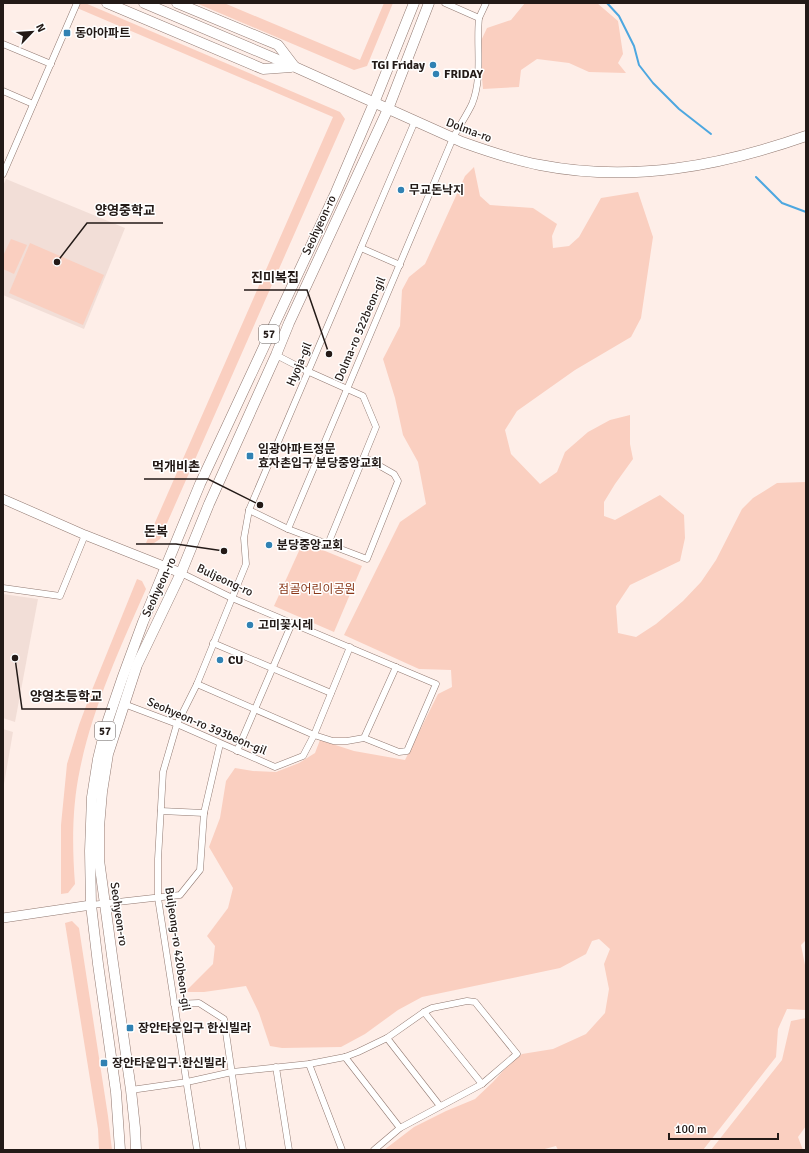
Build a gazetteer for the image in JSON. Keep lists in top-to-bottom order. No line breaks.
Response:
{"streets":{"main road":["Dolma-ro","Seohyeon-ro","57","Buljeong-ro"],"street":["Dolma-ro 522beon-gil","Hyoja-gil","Seohyeon-ro 393beon-gil","Buljeong-ro 420beon-gil"]},"crossings":[["Dolma-ro","Seohyeon-ro"],["Dolma-ro","Dolma-ro 522beon-gil"],["Dolma-ro","Hyoja-gil"],["Seohyeon-ro","Buljeong-ro"],["Seohyeon-ro","Seohyeon-ro 393beon-gil"],["Hyoja-gil","Buljeong-ro"],["Hyoja-gil","Buljeong-ro 420beon-gil"],["Buljeong-ro","Seohyeon-ro 393beon-gil"],["Buljeong-ro","Buljeong-ro 420beon-gil"],["Seohyeon-ro 393beon-gil","Buljeong-ro 420beon-gil"]],"parks":["점골어린이공원"],"places":{"transit":["동아아파트","임광아파트정문 효자촌입구 분당중앙교회","장안타운입구 한신빌라","장안타운입구.한신빌라"],"other":["TGI Friday","FRIDAY","무교돈낙지","양영중학교","진미복집","먹개비촌","분당중앙교회","돈복","고미꽃시레","양영초등학교","CU"]},"scale_bar":"100 m","north":"top right"}
